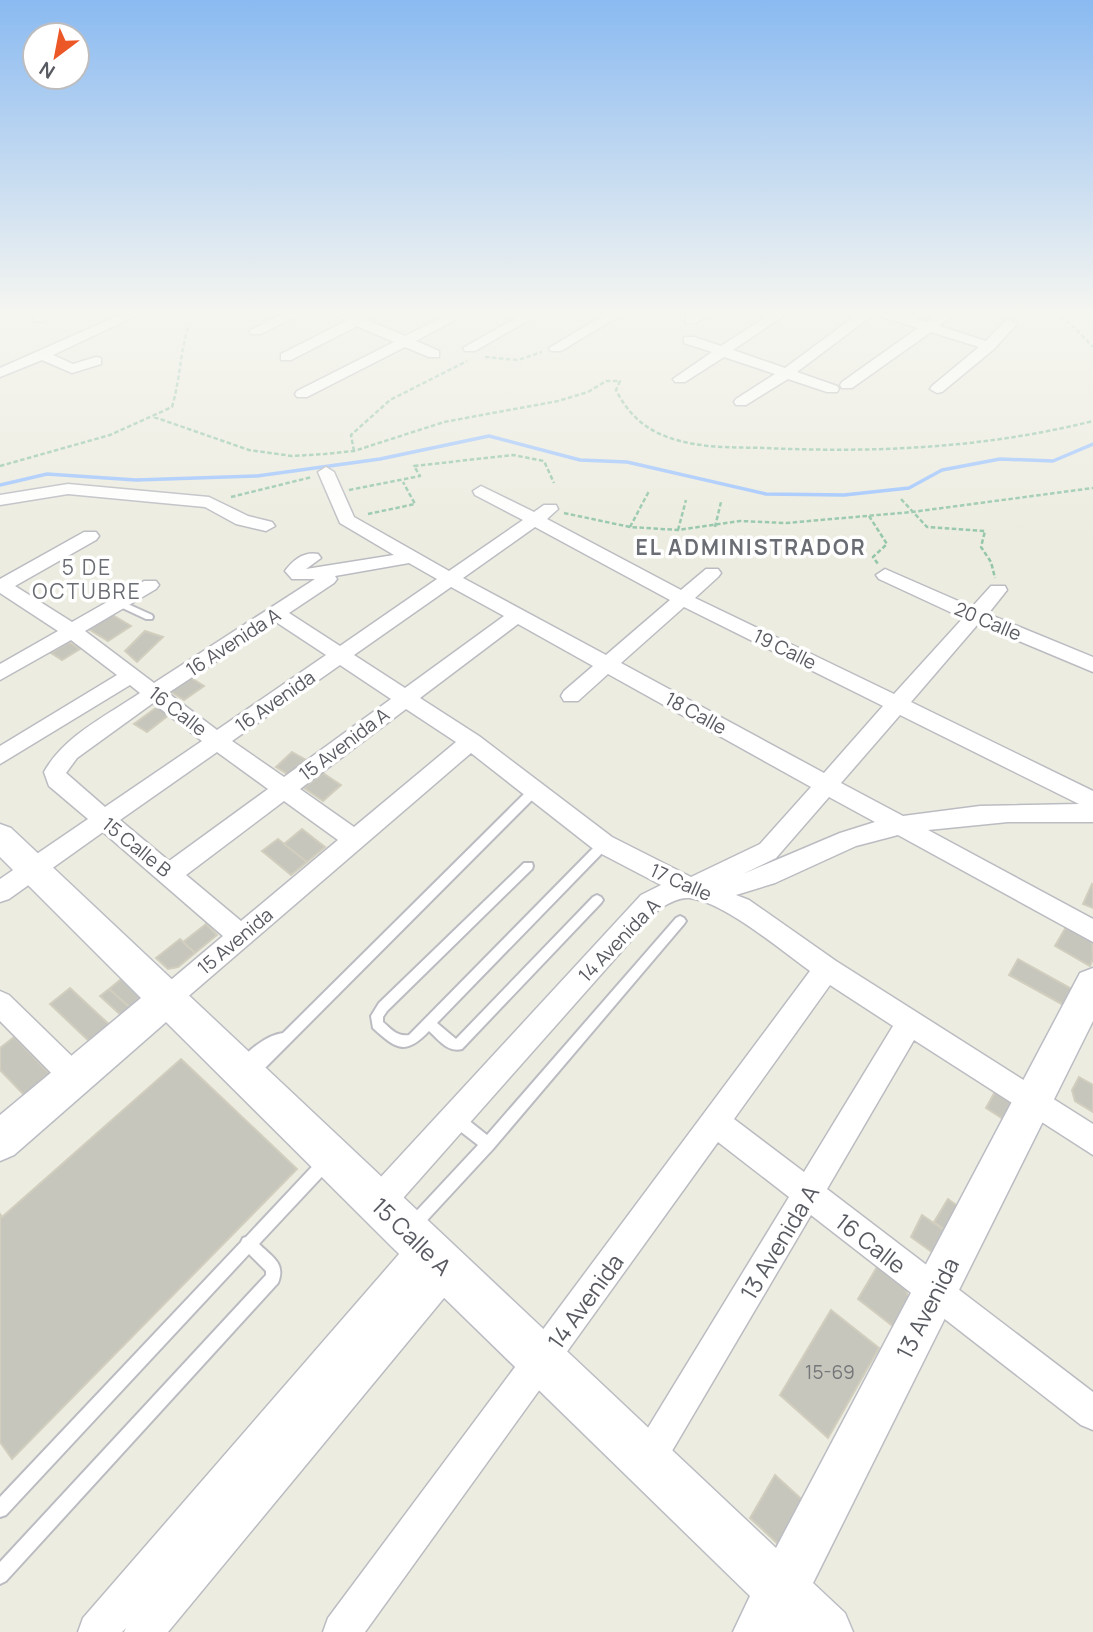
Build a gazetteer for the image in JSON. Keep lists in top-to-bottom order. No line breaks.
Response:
{"streets":{"street":["20 Calle","16 Avenida A","19 Calle","16 Avenida","16 Calle","18 Calle","15 Avenida A","15 Calle B","17 Calle","14 Avenida A","15 Avenida","15 Calle A","13 Avenida A","14 Avenida","13 Avenida"]},"crossings":[["20 Calle","14 Avenida A"],["16 Avenida A","16 Calle"],["16 Avenida A","15 Calle B"],["16 Avenida A","17 Calle"],["19 Calle","16 Avenida"],["19 Calle","14 Avenida A"],["16 Avenida","16 Calle"],["16 Avenida","18 Calle"],["16 Avenida","15 Calle B"],["16 Avenida","17 Calle"],["16 Avenida","15 Calle A"],["16 Calle","15 Avenida A"],["16 Calle","15 Avenida"],["16 Calle","13 Avenida A"],["16 Calle","14 Avenida"],["16 Calle","13 Avenida"],["18 Calle","15 Avenida A"],["18 Calle","14 Avenida A"],["15 Avenida A","15 Calle B"],["15 Avenida A","17 Calle"],["15 Calle B","15 Avenida"],["17 Calle","14 Avenida A"],["17 Calle","15 Avenida"],["17 Calle","13 Avenida A"],["17 Calle","14 Avenida"],["17 Calle","13 Avenida"],["14 Avenida A","15 Calle A"],["15 Avenida","15 Calle A"],["15 Calle A","13 Avenida A"],["15 Calle A","14 Avenida"],["15 Calle A","13 Avenida"]],"districts":["EL ADMINISTRADOR","5 DE OCTUBRE"],"house_numbers":["15-69"],"north":"bottom left"}
